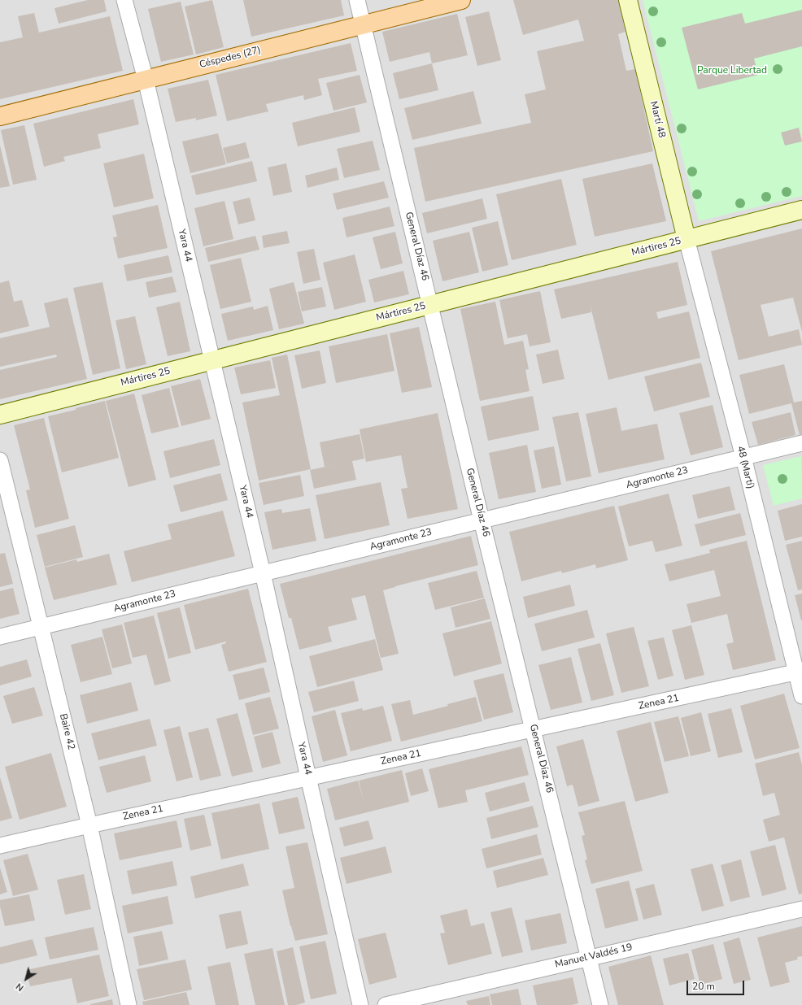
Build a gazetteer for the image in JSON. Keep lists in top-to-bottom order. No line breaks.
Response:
{"streets":{"main road":["Céspedes (27)"],"street":["Martí 48","Yara 44","General Díaz 46","Mártires 25","48 (Martí)","Agramonte 23","Zenea 21","Baire 42","Manuel Valdés 19"]},"crossings":[["Céspedes (27)","Yara 44"],["Céspedes (27)","General Díaz 46"],["Martí 48","Mártires 25"],["Martí 48","48 (Martí)"],["Yara 44","Mártires 25"],["Yara 44","Agramonte 23"],["Yara 44","Zenea 21"],["General Díaz 46","Mártires 25"],["General Díaz 46","Agramonte 23"],["General Díaz 46","Zenea 21"],["General Díaz 46","Manuel Valdés 19"],["Mártires 25","48 (Martí)"],["48 (Martí)","Agramonte 23"],["48 (Martí)","Zenea 21"],["Agramonte 23","Baire 42"],["Zenea 21","Baire 42"]],"parks":["Parque Libertad"],"scale_bar":"20 m","north":"bottom left"}
